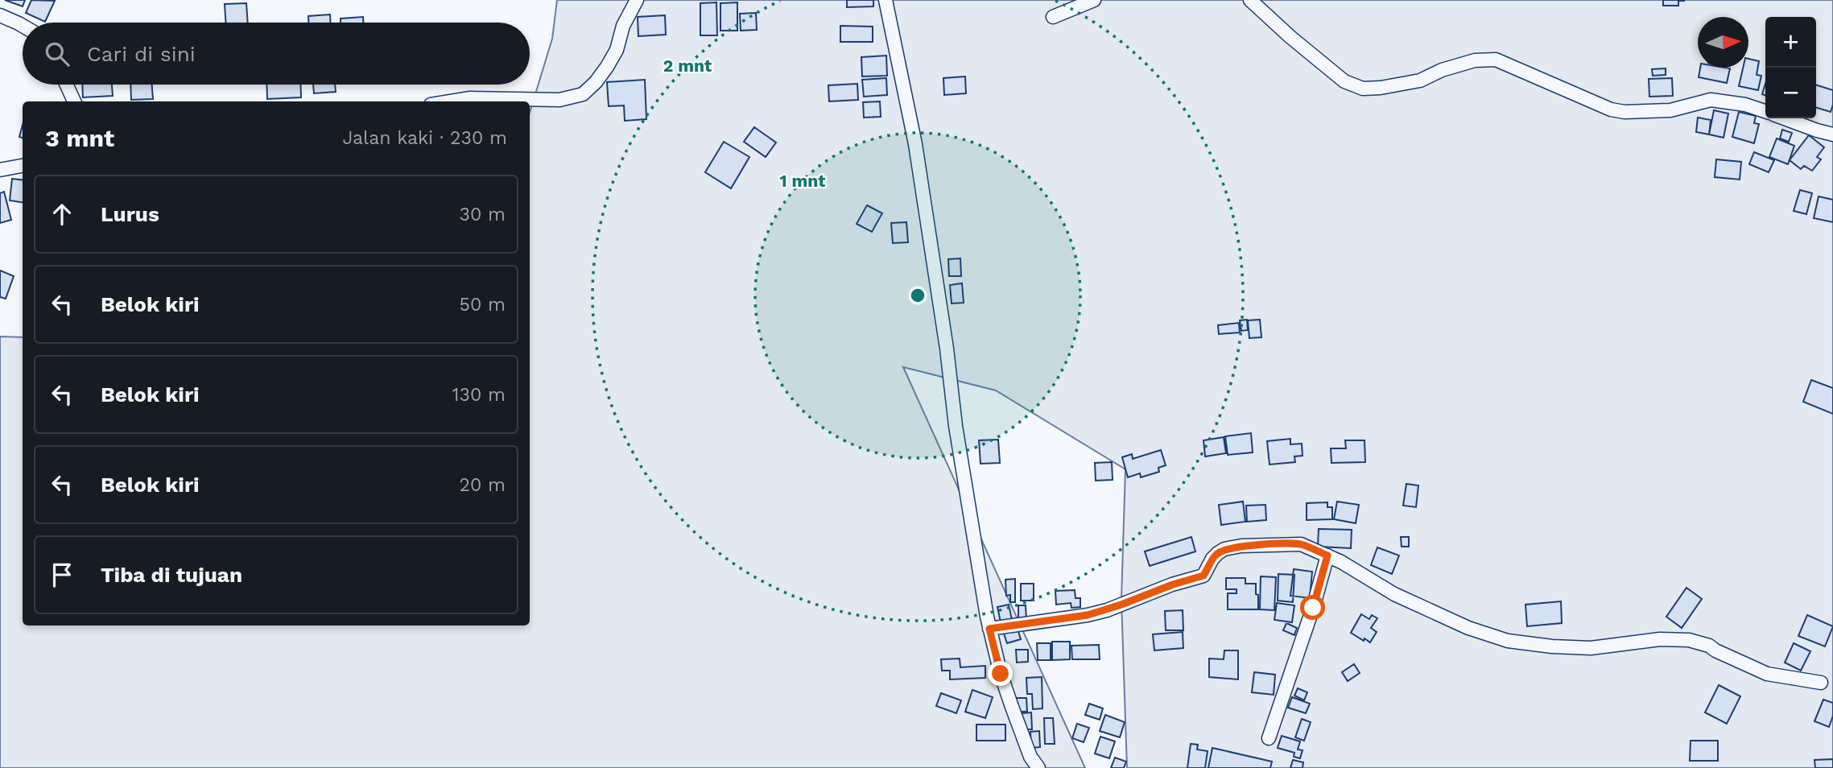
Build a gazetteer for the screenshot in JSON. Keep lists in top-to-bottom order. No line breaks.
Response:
{"north":"right","page":{"map_buttons":["+","−"],"search":"Cari di sini","heading":["3 mnt","Jalan kaki · 230 m"],"list":[["Lurus","30 m"],["Belok kiri","50 m"],["Belok kiri","130 m"],["Belok kiri","20 m"],"Tiba di tujuan"]},"rings":["2 mnt","1 mnt"]}
